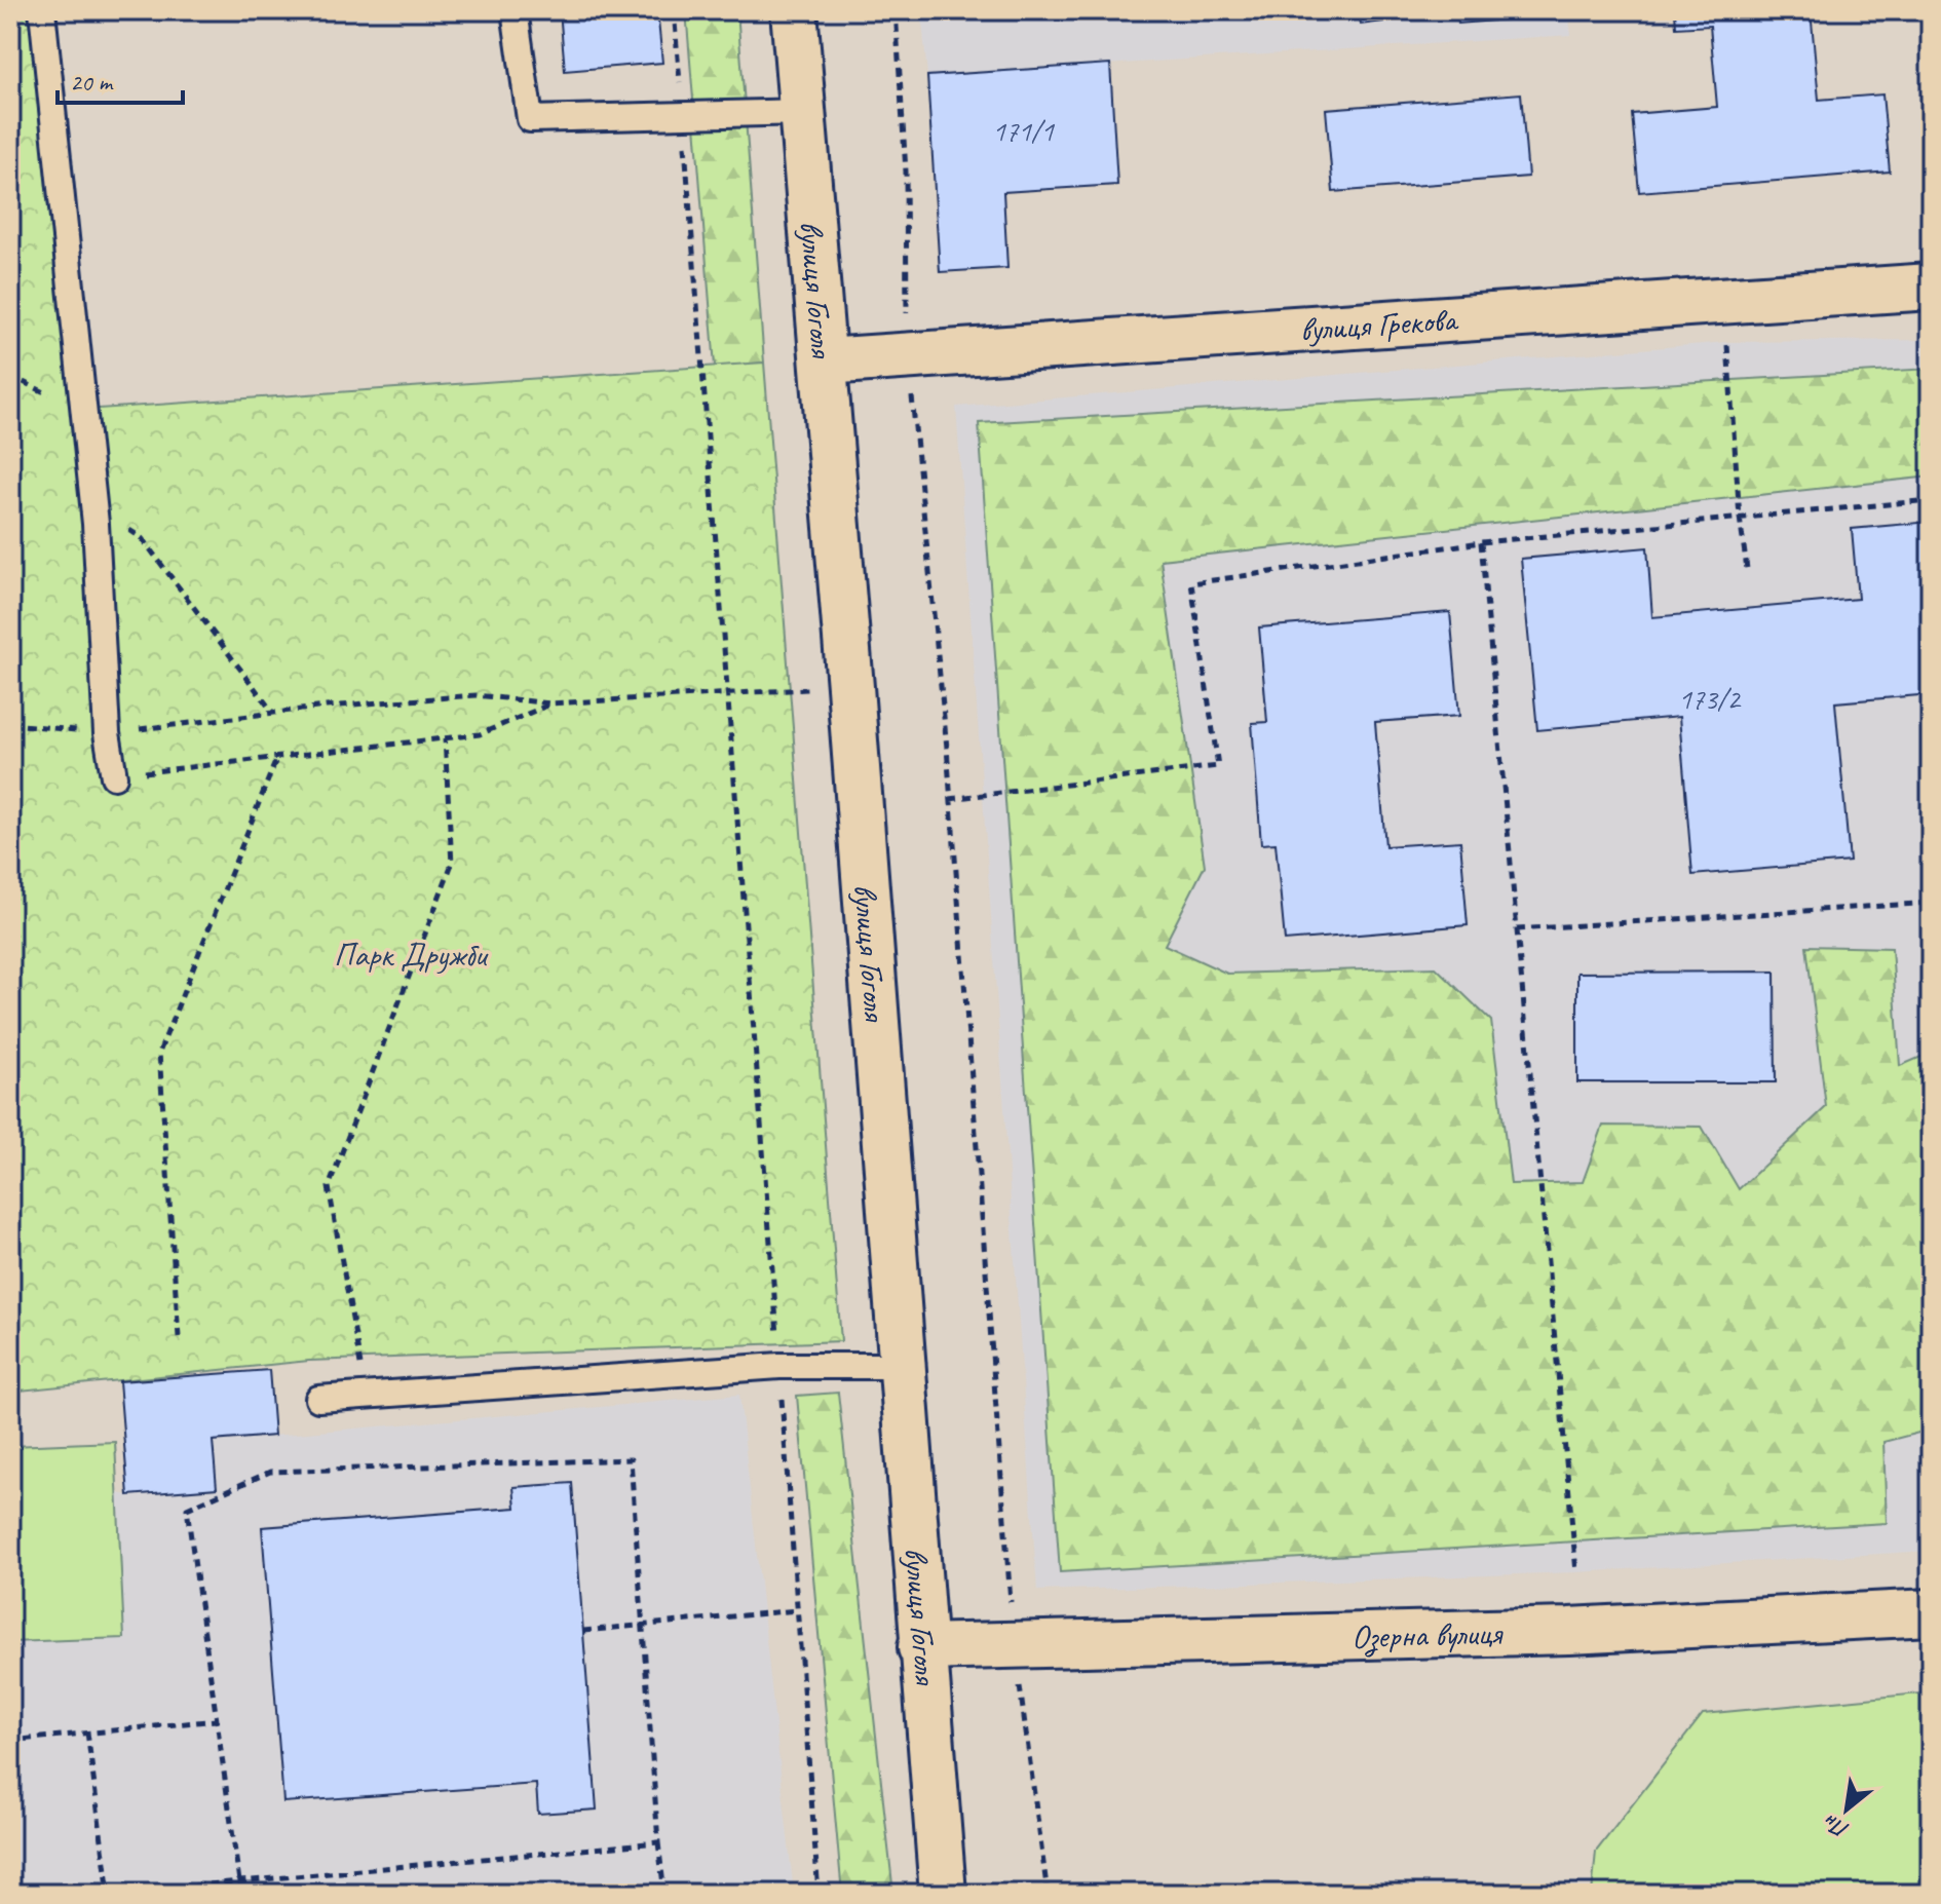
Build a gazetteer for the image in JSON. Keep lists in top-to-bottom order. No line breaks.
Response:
{"streets":{"street":["вулиця Гоголя","вулиця Грекова","Озерна вулиця"]},"crossings":[["вулиця Гоголя","вулиця Грекова"],["вулиця Гоголя","Озерна вулиця"]],"parks":["Парк Дружби"],"house_numbers":["171/1","173/2"],"scale_bar":"20 m","north":"bottom left"}
